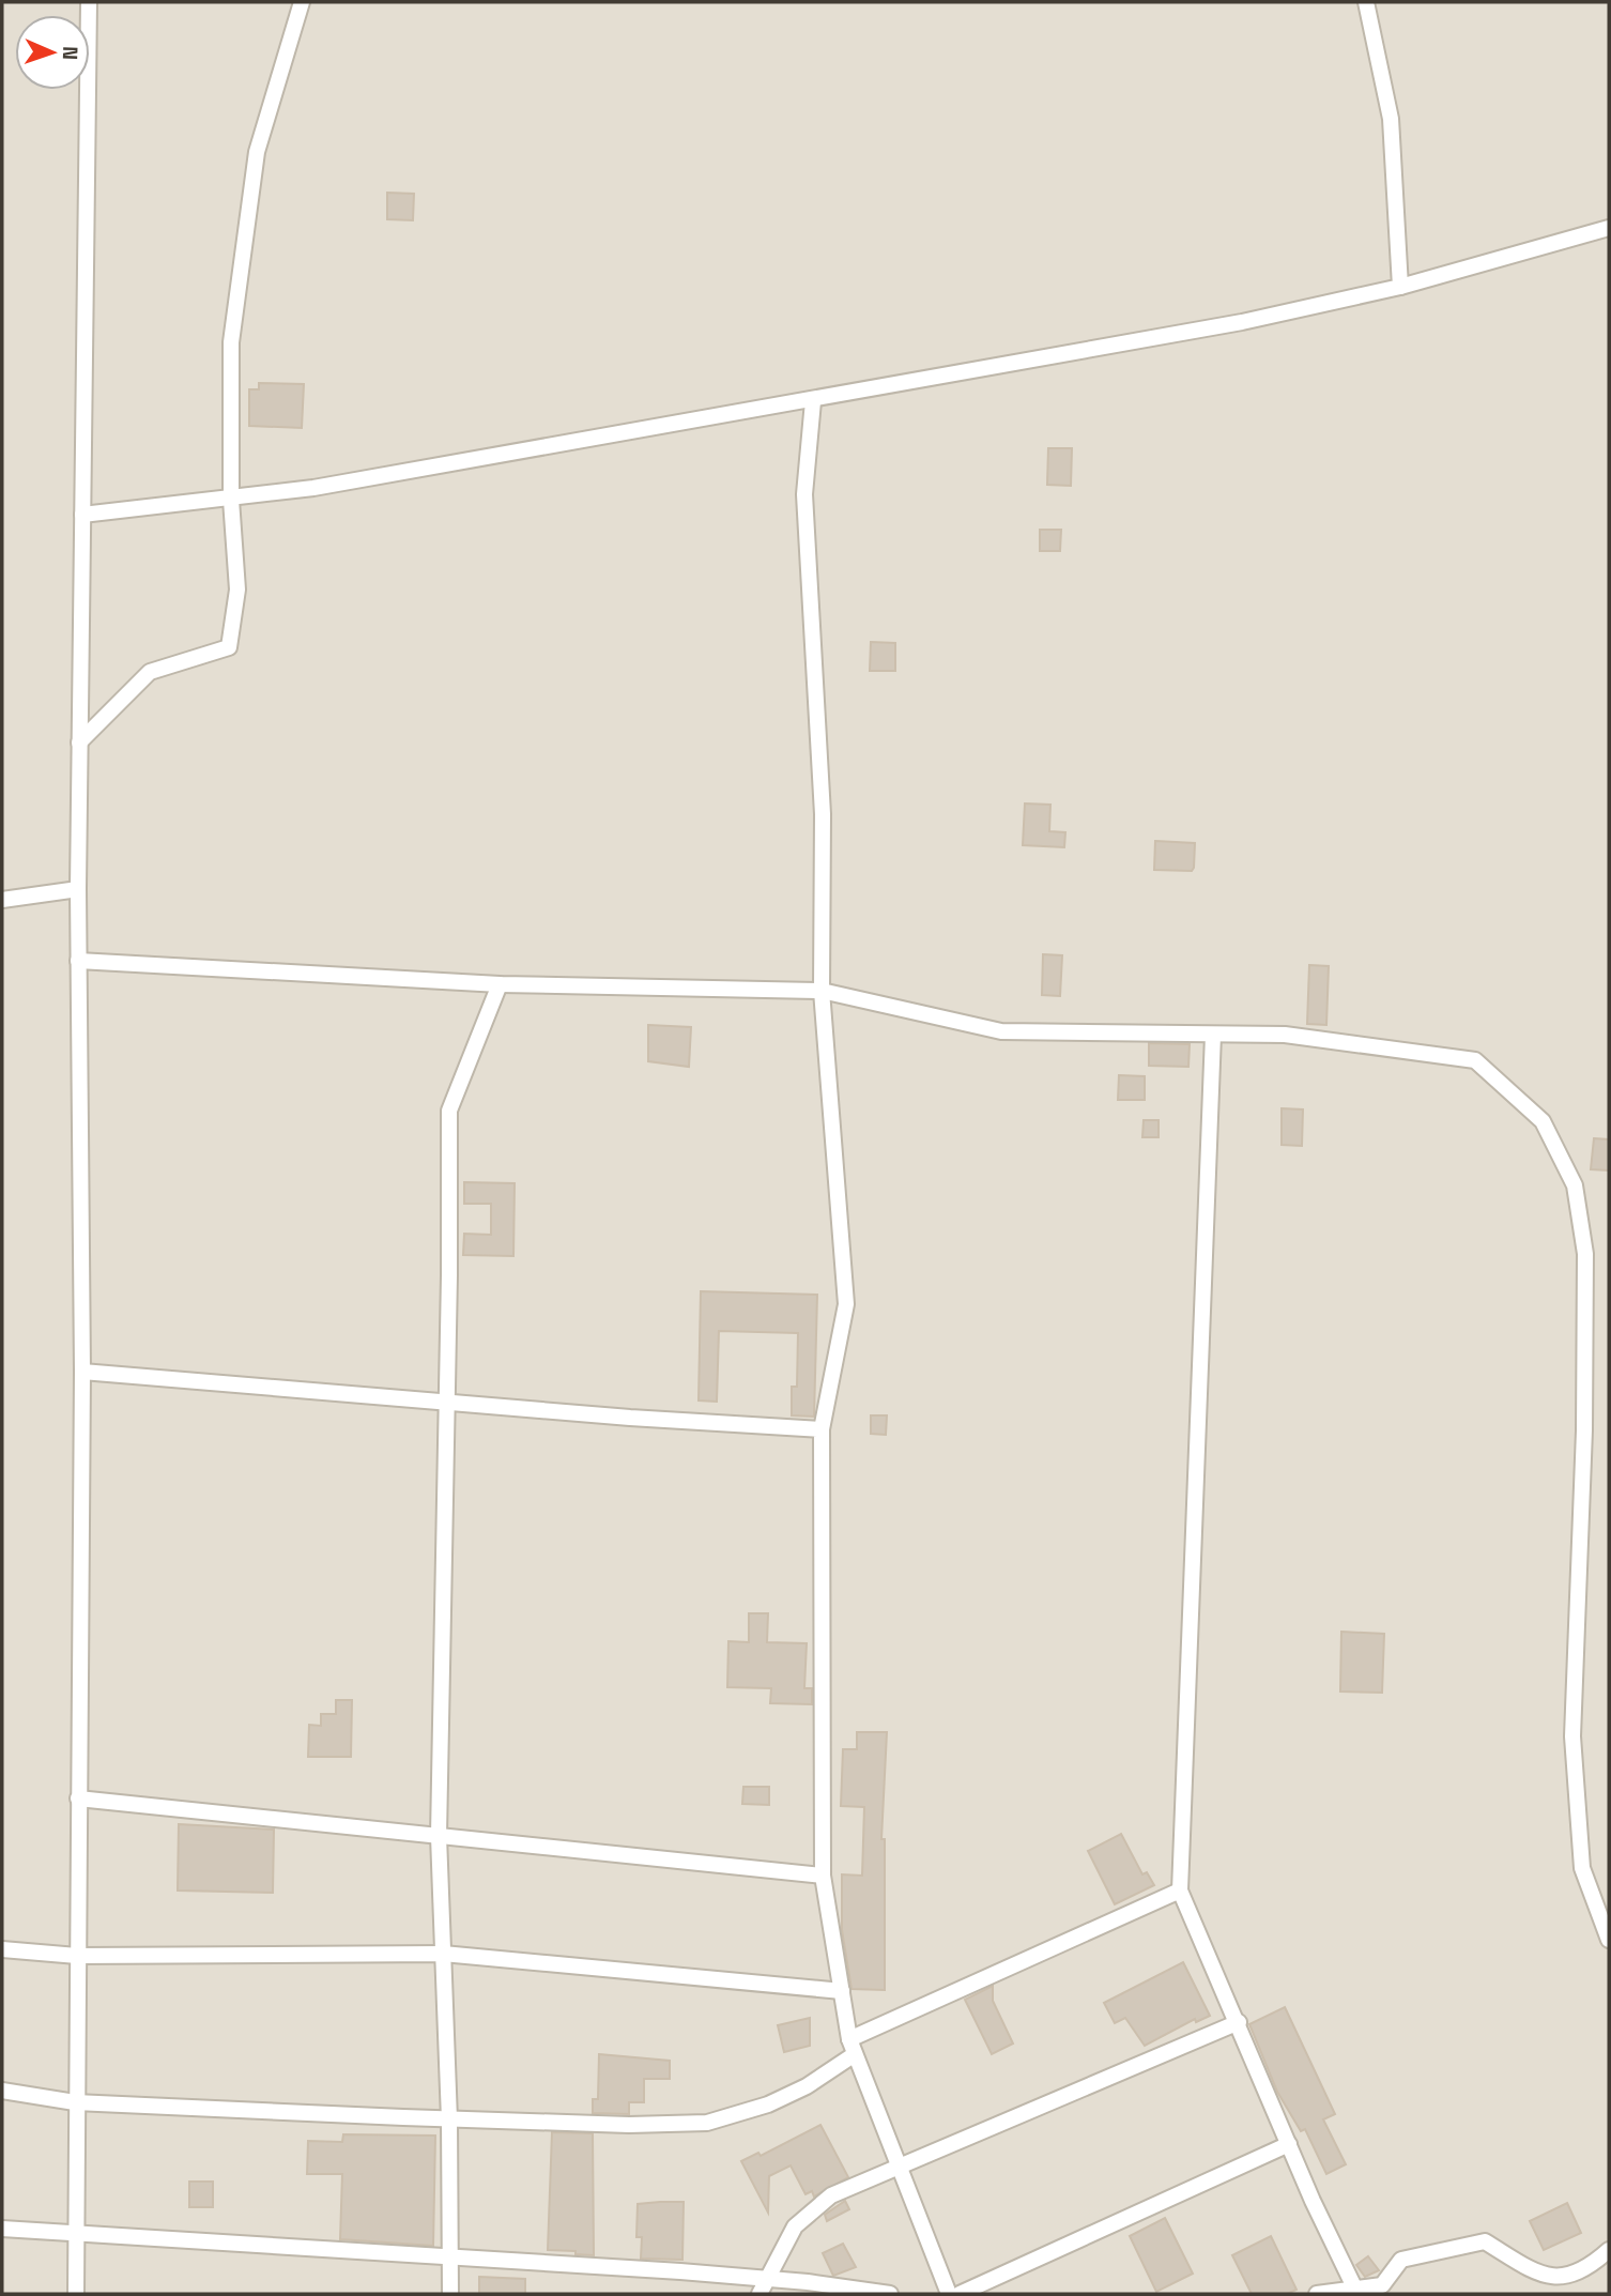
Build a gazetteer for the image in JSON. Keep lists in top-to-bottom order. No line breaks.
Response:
{"north":"right"}
